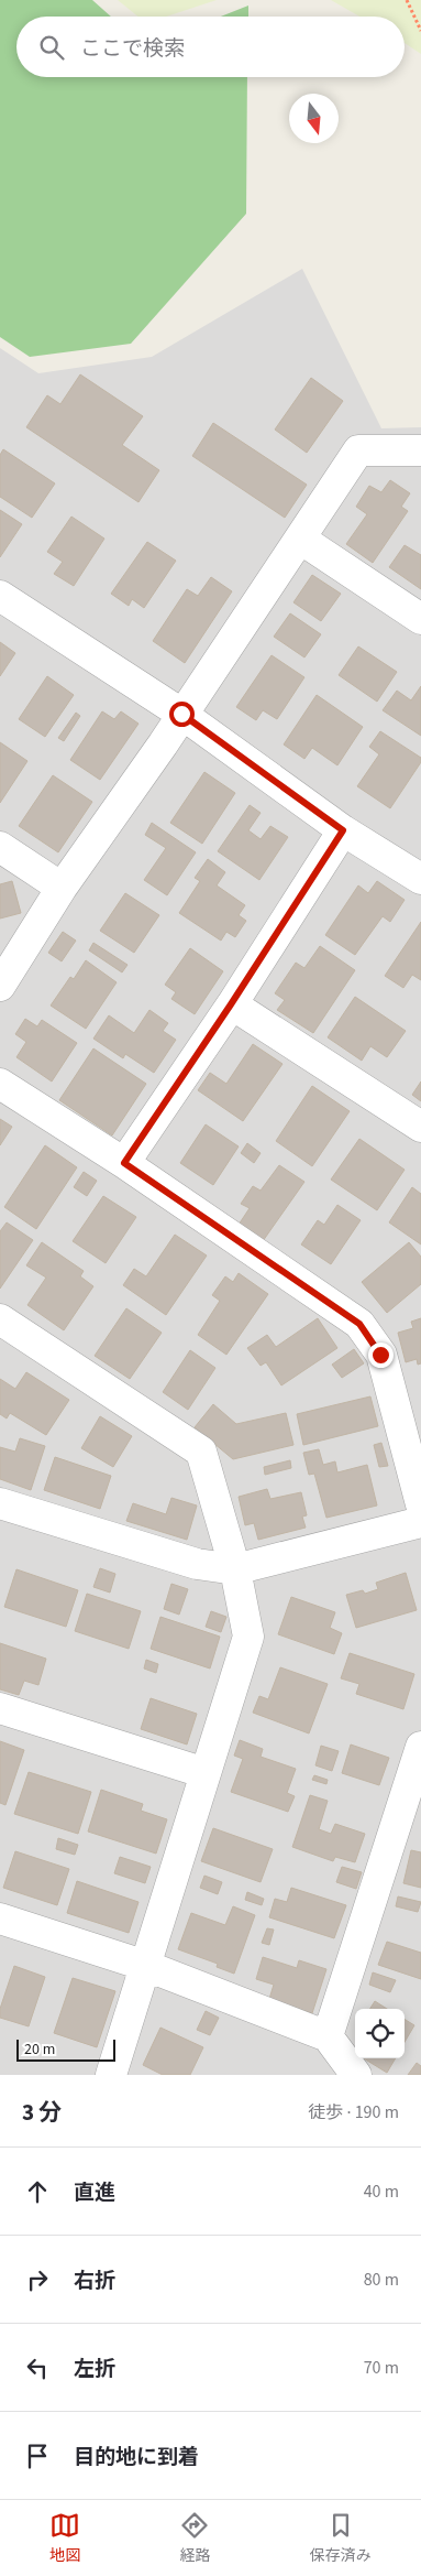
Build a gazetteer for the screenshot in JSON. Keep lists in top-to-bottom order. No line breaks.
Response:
{"scale_bar":"20 m","north":"bottom","page":{"search":"ここで検索","scale":"20 m","heading":["3 分","徒歩 · 190 m"],"list":[["直進","40 m"],["右折","80 m"],["左折","70 m"],"目的地に到着"],"nav":["地図","経路","保存済み"]}}
